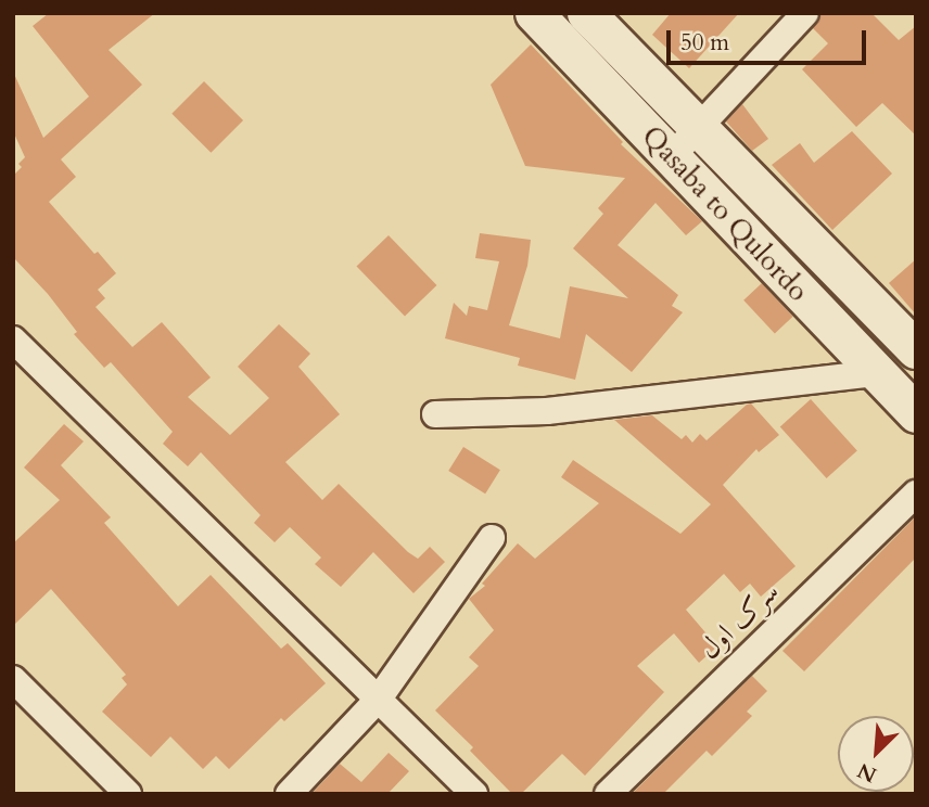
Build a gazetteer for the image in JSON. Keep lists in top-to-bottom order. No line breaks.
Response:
{"streets":{"street":["Qasaba to Qulordo","سرک اول"]},"scale_bar":"50 m","north":"bottom left"}
